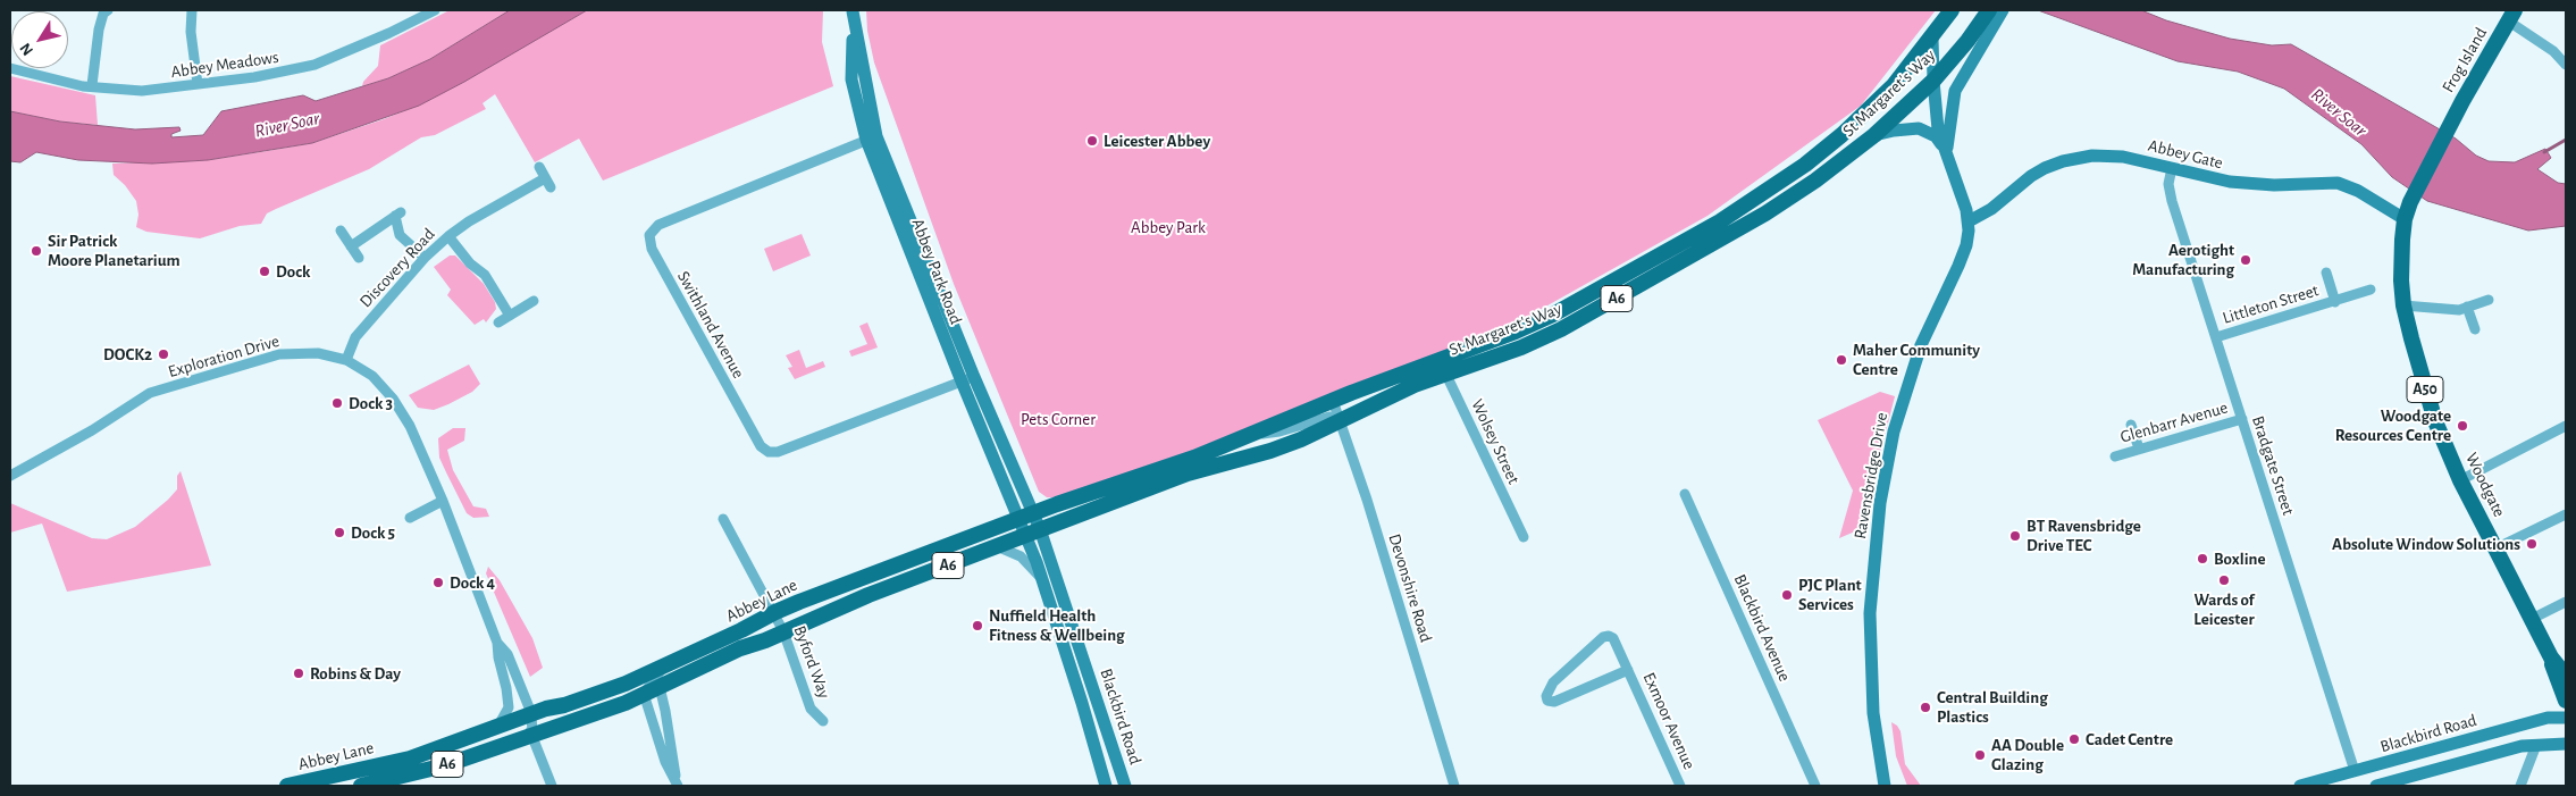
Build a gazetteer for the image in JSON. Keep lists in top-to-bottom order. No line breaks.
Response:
{"streets":{"main road":["Frog Island","St Margaret's Way","A6","A50","Woodgate","Abbey Lane"],"street":["Abbey Meadows","Abbey Gate","Discovery Road","Abbey Park Road","Littleton Street","Swithland Avenue","Exploration Drive","Glenbarr Avenue","Wolsey Street","Bradgate Street","Ravensbridge Drive","Devonshire Road","Blackbird Avenue","Byford Way","Blackbird Road","Exmoor Avenue"]},"crossings":[["Frog Island","Abbey Gate"],["Frog Island","Woodgate"],["St Margaret's Way","Abbey Park Road"],["St Margaret's Way","Wolsey Street"],["St Margaret's Way","Ravensbridge Drive"],["St Margaret's Way","Devonshire Road"],["St Margaret's Way","Abbey Lane"],["St Margaret's Way","Blackbird Road"],["Abbey Gate","Bradgate Street"],["Abbey Gate","Ravensbridge Drive"],["Abbey Gate","Woodgate"],["Discovery Road","Exploration Drive"],["Abbey Park Road","Swithland Avenue"],["Abbey Park Road","Abbey Lane"],["Abbey Park Road","Blackbird Road"],["Littleton Street","Bradgate Street"],["Exploration Drive","Abbey Lane"],["Glenbarr Avenue","Bradgate Street"],["Bradgate Street","Blackbird Road"],["Abbey Lane","Byford Way"],["Abbey Lane","Blackbird Road"]],"water":["River Soar"],"parks":["Abbey Park","Pets Corner"],"places":["Leicester Abbey","Sir Patrick Moore Planetarium","Aerotight Manufacturing","Dock","DOCK2","Maher Community Centre","Dock 3","Woodgate Resources Centre","Dock 5","BT Ravensbridge Drive TEC","Absolute Window Solutions","Boxline","Wards of Leicester","Dock 4","PJC Plant Services","Nuffield Health Fitness & Wellbeing","Robins & Day","Central Building Plastics","Cadet Centre","AA Double Glazing"],"north":"bottom left"}
